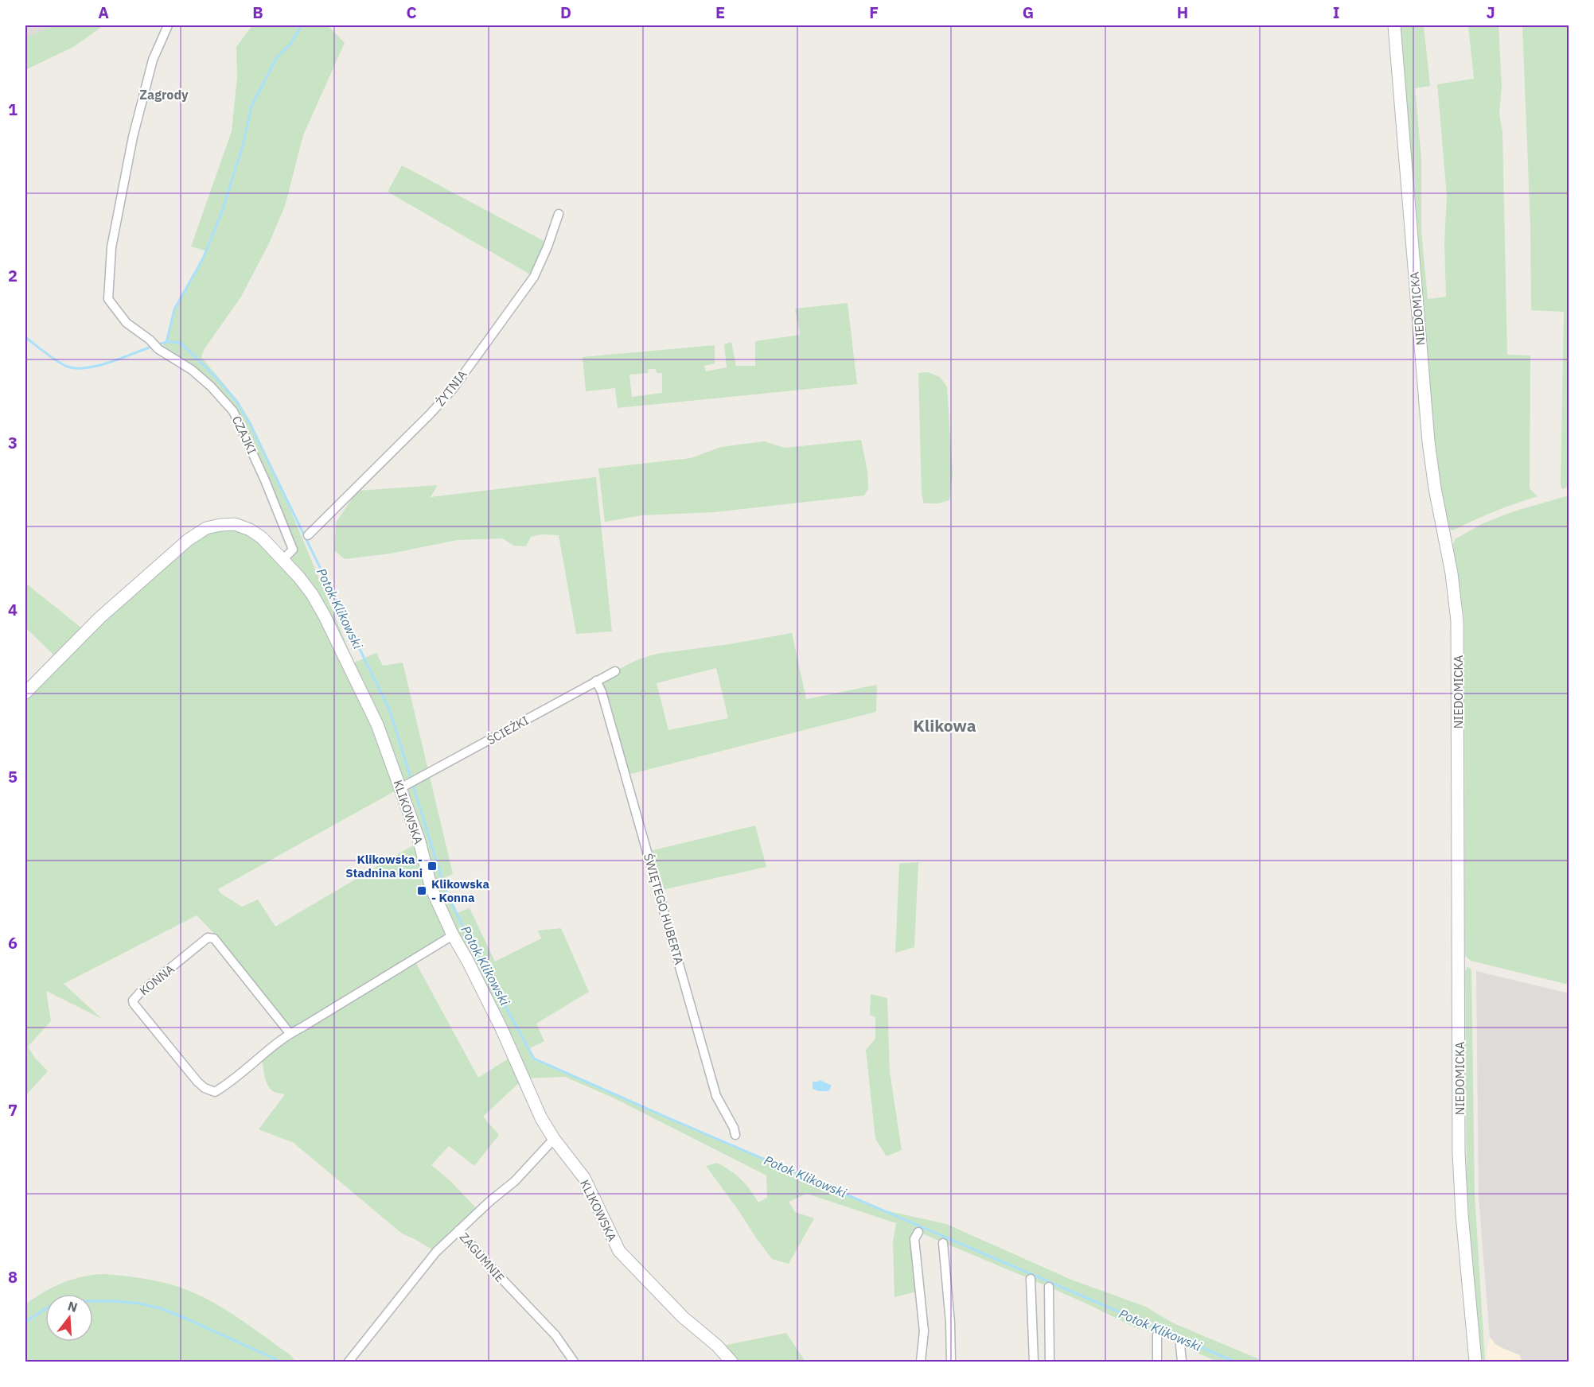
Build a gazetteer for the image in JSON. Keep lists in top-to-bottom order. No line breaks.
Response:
{"streets":{"main road":["NIEDOMICKA","KLIKOWSKA"],"street":["ŻYTNIA","CZAJKI","ŚCIEŻKI","ŚWIĘTEGO HUBERTA","KONNA","ZAGUMNIE"]},"crossings":[["CZAJKI","KLIKOWSKA"],["ŚCIEŻKI","KLIKOWSKA"],["ŚCIEŻKI","ŚWIĘTEGO HUBERTA"],["KLIKOWSKA","KONNA"],["KLIKOWSKA","ZAGUMNIE"]],"districts":["Zagrody","Klikowa"],"water":["Potok Klikowski"],"places":{"transit":["Klikowska - Stadnina koni","Klikowska - Konna"]},"north":"top","grid":{"columns":["A","B","C","D","E","F","G","H","I","J"],"rows":["1","2","3","4","5","6","7","8"]}}
